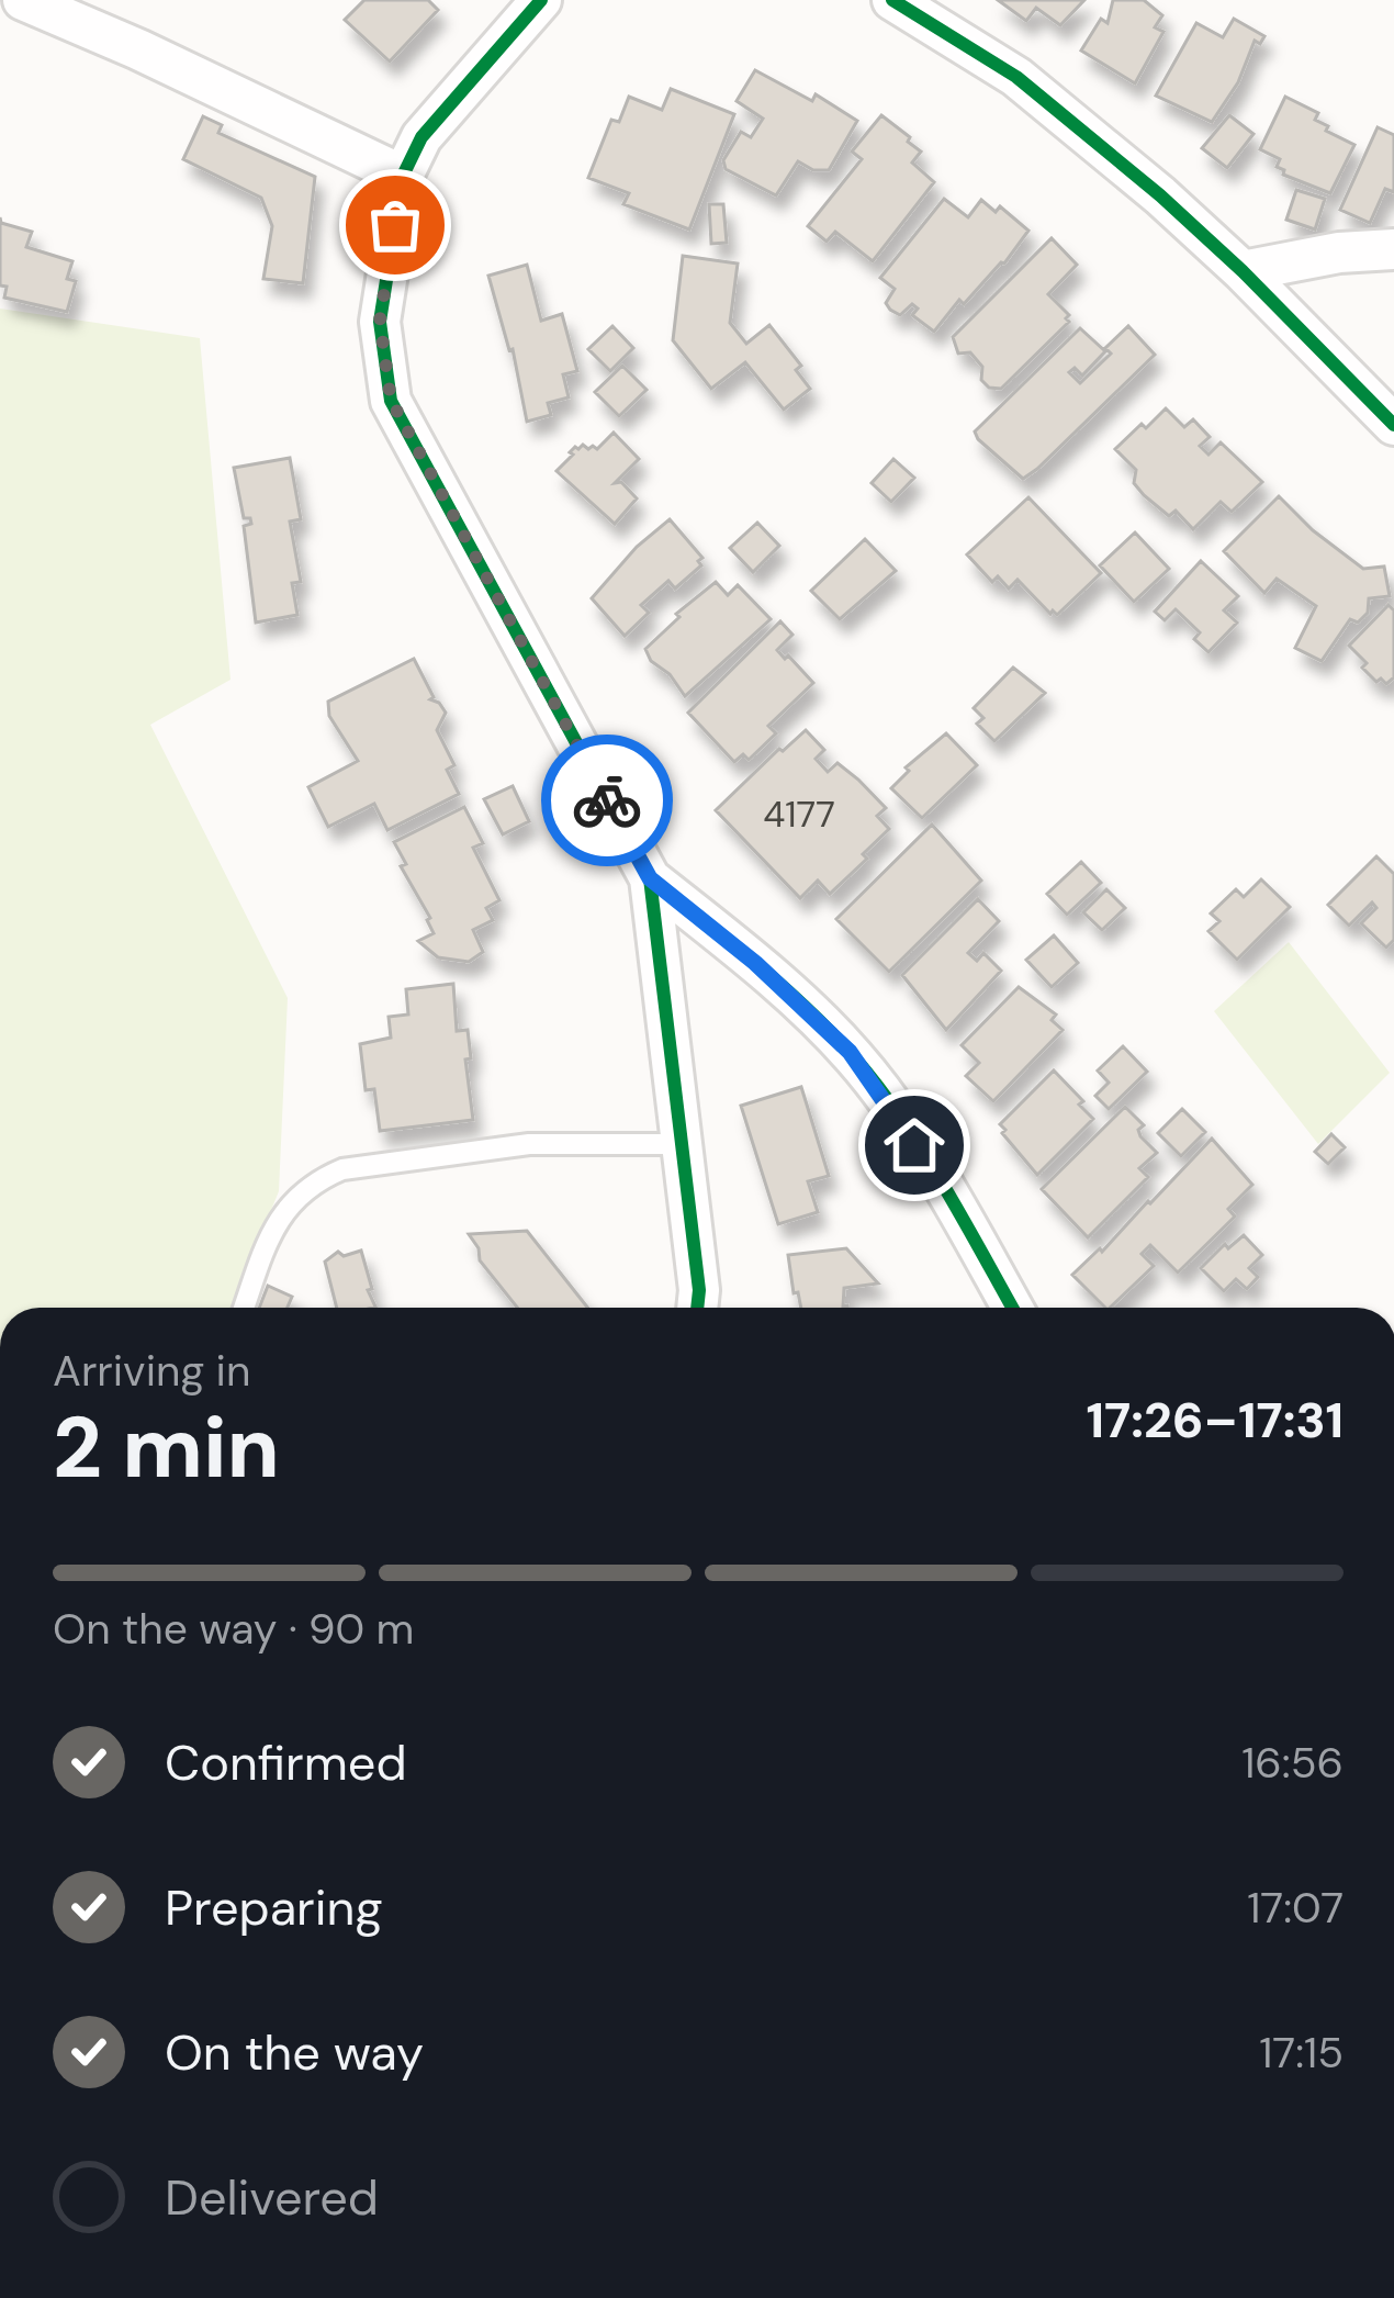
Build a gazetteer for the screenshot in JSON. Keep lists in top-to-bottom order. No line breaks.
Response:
{"house_numbers":["4177"],"page":{"heading":["2 min","Arriving in","17:26–17:31"],"bar":"On the way · 90 m","list":[["Confirmed","16:56"],["Preparing","17:07"],["On the way","17:15"],"Delivered"]}}
